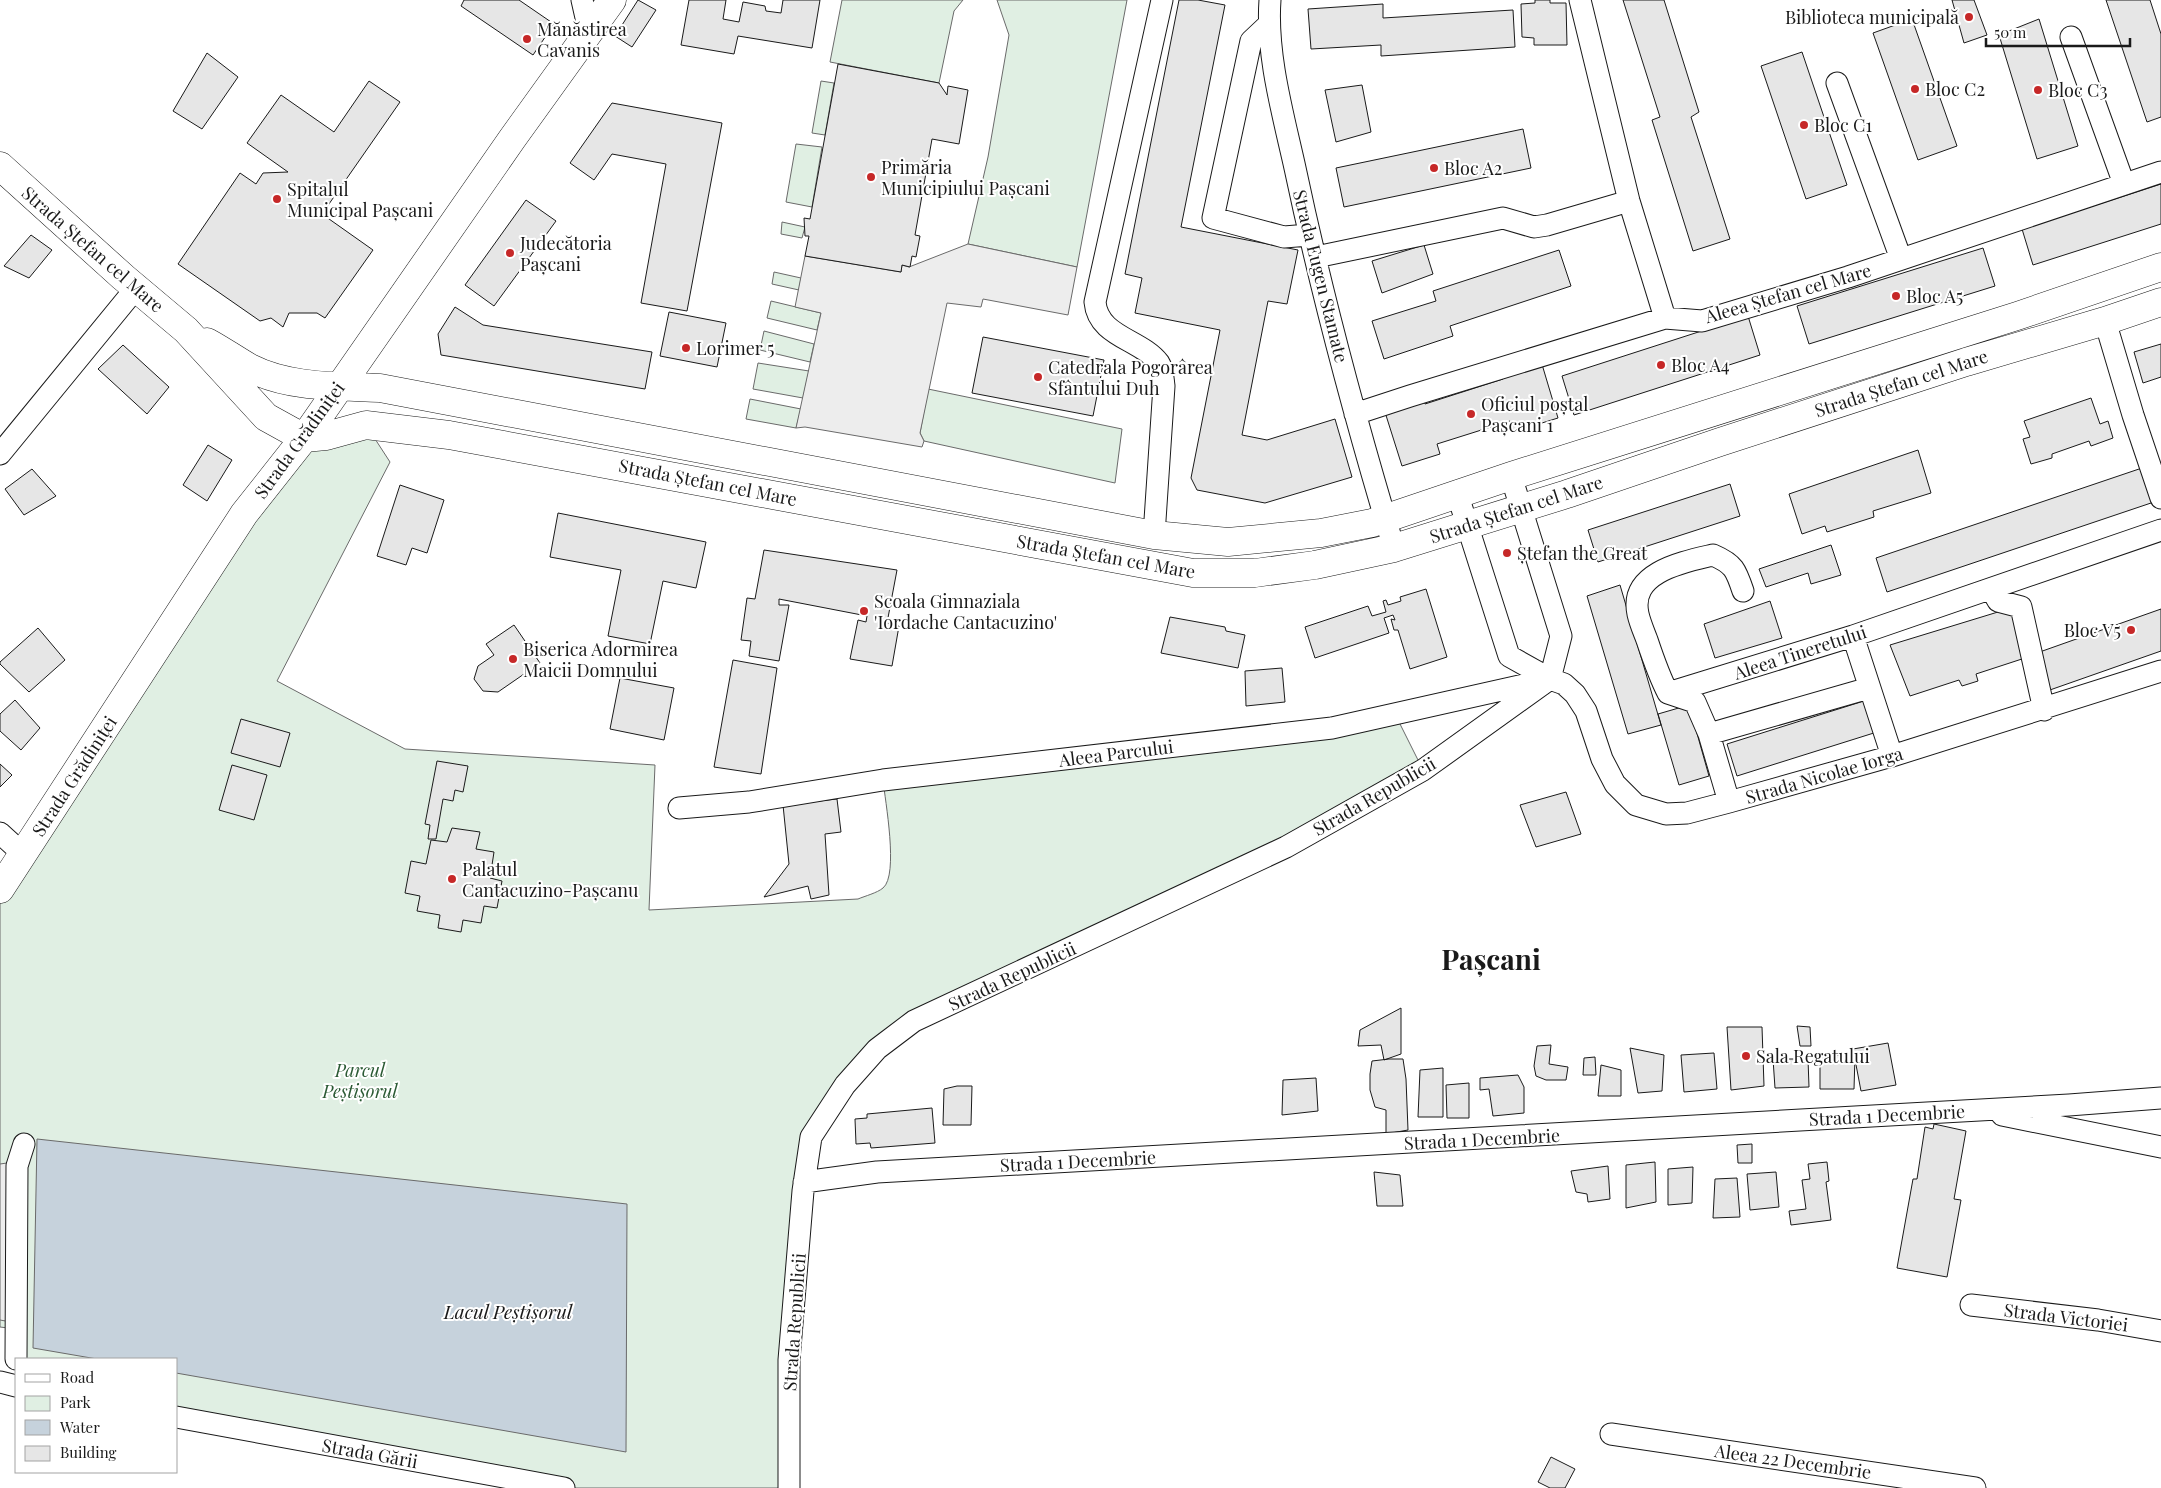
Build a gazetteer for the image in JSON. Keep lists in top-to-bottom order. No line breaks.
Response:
{"streets":{"main road":["Strada Ștefan cel Mare","Strada Grădiniței"],"street":["Strada Eugen Stamate","Aleea Ștefan cel Mare","Aleea Tineretului","Aleea Parcului","Strada Nicolae Iorga","Strada Republicii","Strada 1 Decembrie","Strada Victoriei","Strada Gării","Aleea 22 Decembrie"]},"crossings":[["Strada Ștefan cel Mare","Strada Eugen Stamate"],["Strada Ștefan cel Mare","Strada Grădiniței"],["Strada Ștefan cel Mare","Strada Nicolae Iorga"],["Strada Eugen Stamate","Aleea Ștefan cel Mare"],["Aleea Parcului","Strada Nicolae Iorga"],["Aleea Parcului","Strada Republicii"],["Strada Nicolae Iorga","Strada Republicii"],["Strada Republicii","Strada 1 Decembrie"]],"districts":["Pașcani"],"water":["Lacul Peștișorul"],"parks":["Parcul Peștișorul"],"places":["Biblioteca municipală","Mănăstirea Cavanis","Bloc C2","Bloc C3","Bloc C1","Bloc A2","Primăria Municipiului Pașcani","Spitalul Municipal Pașcani","Judecătoria Pașcani","Bloc A5","Lorimer 5","Bloc A4","Catedrala Pogorârea Sfântului Duh","Oficiul poștal Pașcani 1","Ștefan the Great","Scoala Gimnaziala 'Iordache Cantacuzino'","Bloc V5","Biserica Adormirea Maicii Domnului","Palatul Cantacuzino-Pașcanu","Sala Regatului"],"legend":["Road","Park","Water","Building"],"scale_bar":"50 m"}
